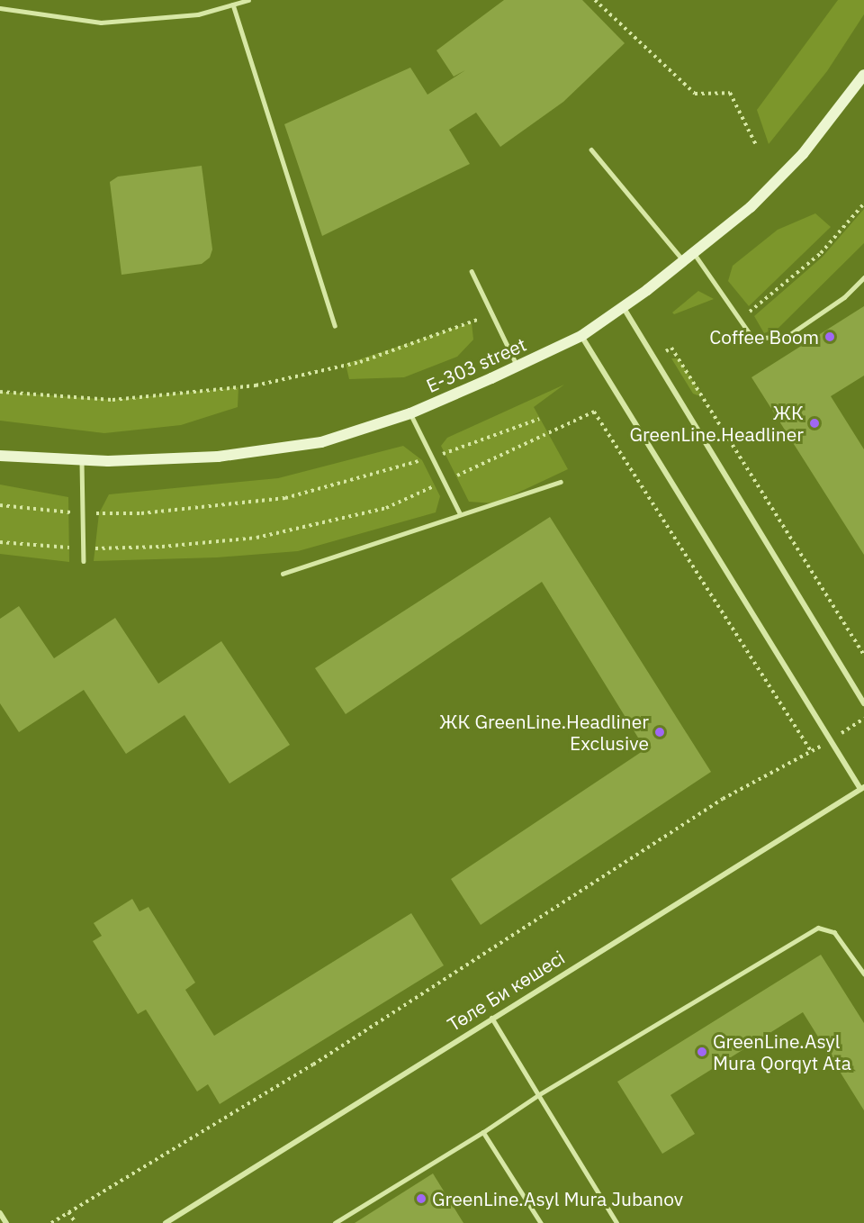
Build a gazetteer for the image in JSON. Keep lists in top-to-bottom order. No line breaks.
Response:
{"streets":{"street":["E-303 street","Төле Би көшесі"]},"places":["Coffee Boom","ЖК GreenLine.Headliner","ЖК GreenLine.Headliner Exclusive","GreenLine.Asyl Mura Qorqyt Ata","GreenLine.Asyl Mura Jubanov"]}
